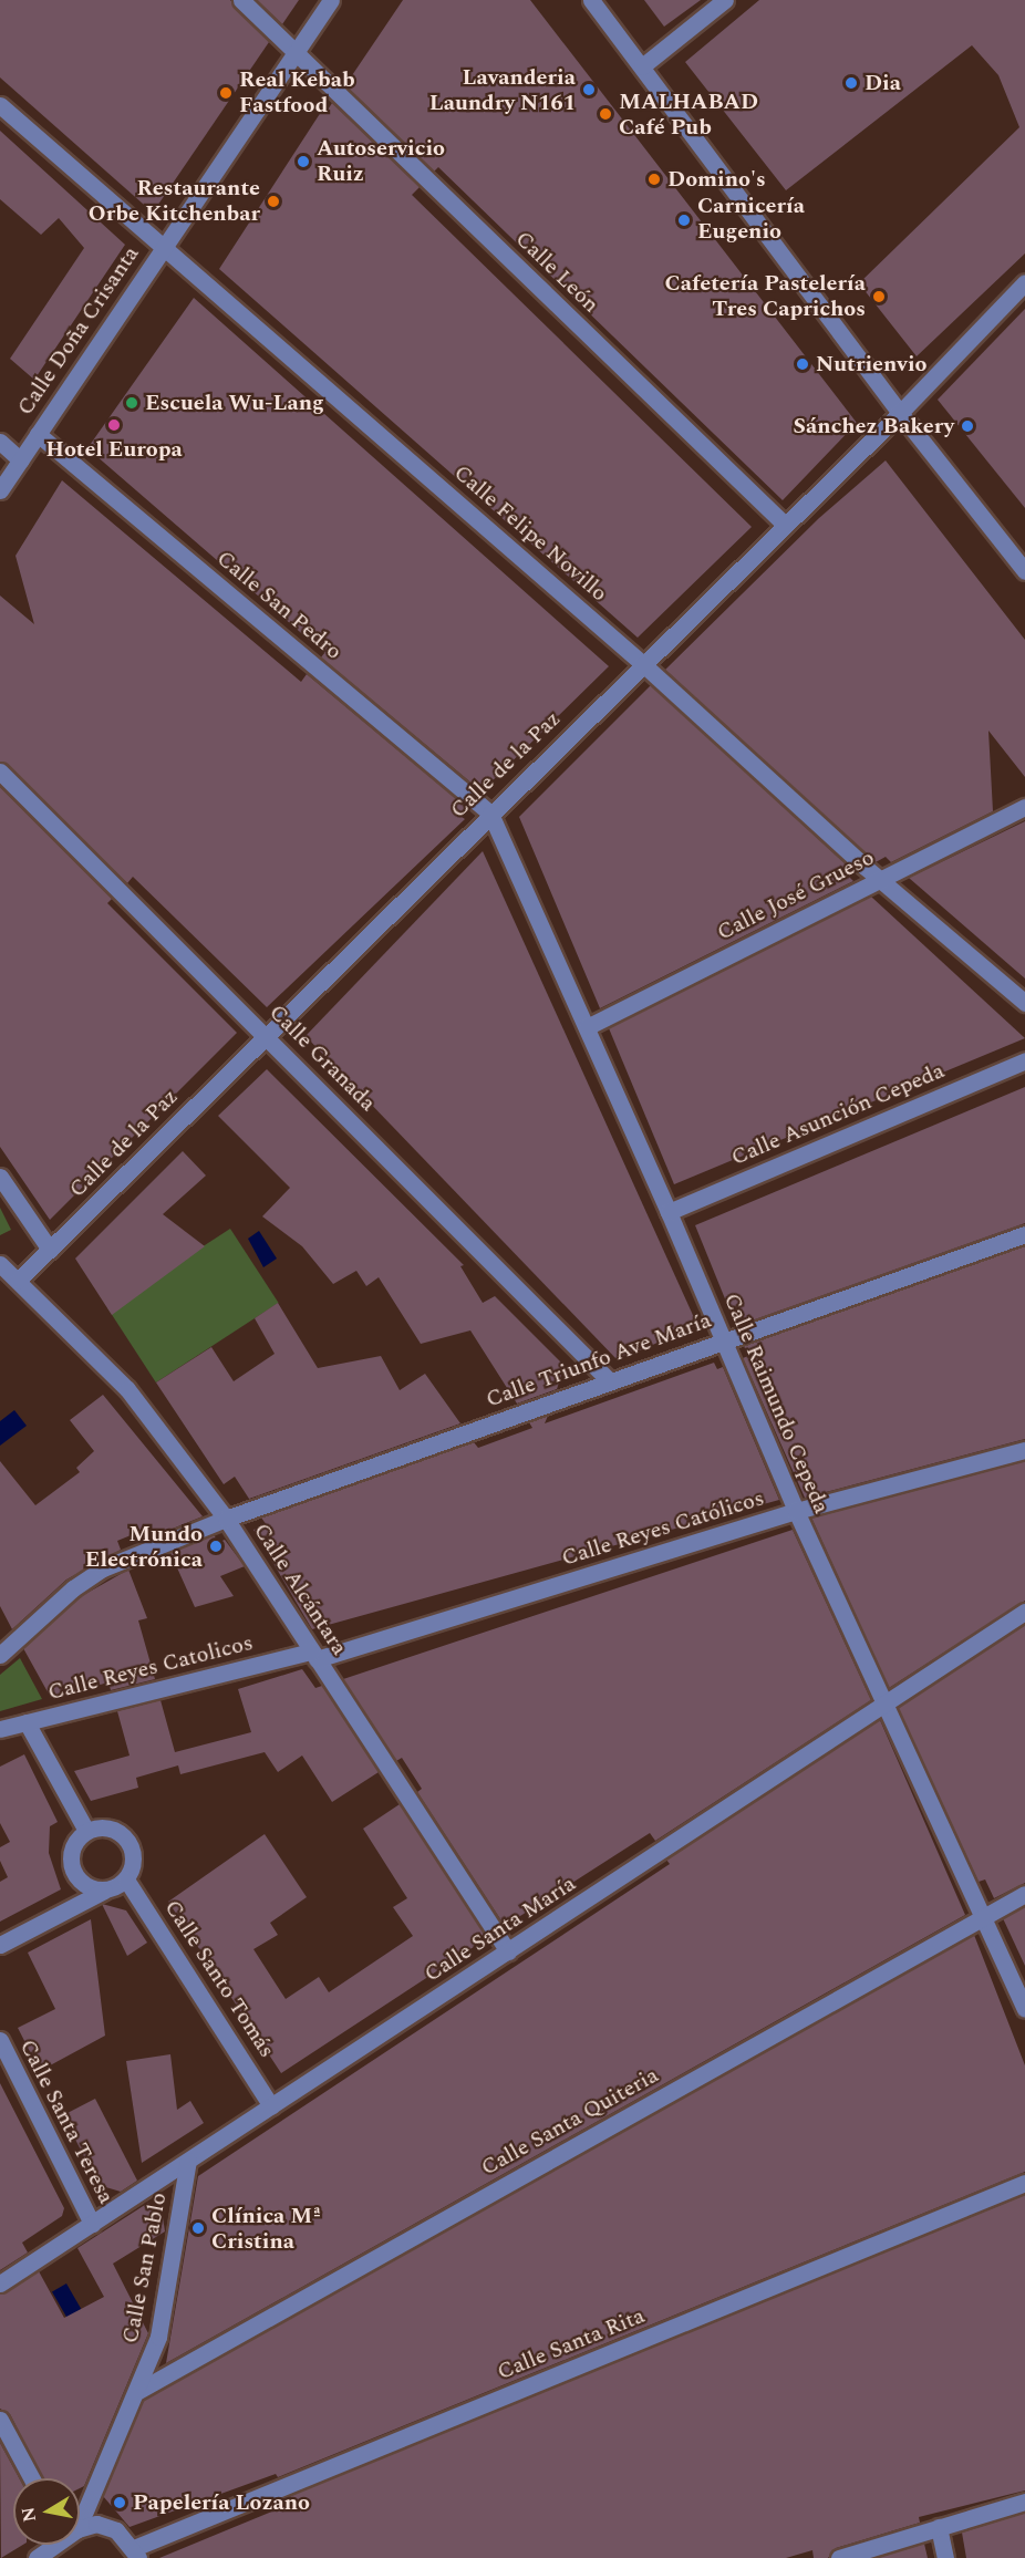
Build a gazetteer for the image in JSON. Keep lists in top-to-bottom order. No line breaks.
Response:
{"streets":{"street":["Calle León","Calle Doña Crisanta","Calle Felipe Novillo","Calle San Pedro","Calle de la Paz","Calle José Grueso","Calle Granada","Calle Asunción Cepeda","Calle Triunfo Ave María","Calle Raimundo Cepeda","Calle Reyes Católicos","Calle Alcántara","Calle Reyes Catolicos","Calle Santa María","Calle Santo Tomás","Calle Santa Teresa","Calle Santa Quiteria","Calle San Pablo","Calle Santa Rita"]},"crossings":[["Calle León","Calle Doña Crisanta"],["Calle León","Calle de la Paz"],["Calle Doña Crisanta","Calle Felipe Novillo"],["Calle Doña Crisanta","Calle San Pedro"],["Calle Felipe Novillo","Calle de la Paz"],["Calle Felipe Novillo","Calle José Grueso"],["Calle San Pedro","Calle de la Paz"],["Calle San Pedro","Calle Raimundo Cepeda"],["Calle de la Paz","Calle Granada"],["Calle de la Paz","Calle Raimundo Cepeda"],["Calle de la Paz","Calle Alcántara"],["Calle José Grueso","Calle Raimundo Cepeda"],["Calle Granada","Calle Triunfo Ave María"],["Calle Asunción Cepeda","Calle Raimundo Cepeda"],["Calle Triunfo Ave María","Calle Raimundo Cepeda"],["Calle Triunfo Ave María","Calle Alcántara"],["Calle Raimundo Cepeda","Calle Reyes Católicos"],["Calle Raimundo Cepeda","Calle Santa María"],["Calle Raimundo Cepeda","Calle Santa Quiteria"],["Calle Reyes Católicos","Calle Alcántara"],["Calle Reyes Católicos","Calle Reyes Catolicos"],["Calle Alcántara","Calle Reyes Catolicos"],["Calle Alcántara","Calle Santa María"],["Calle Santa María","Calle Santo Tomás"],["Calle Santa María","Calle Santa Teresa"],["Calle Santa María","Calle San Pablo"],["Calle Santa Quiteria","Calle San Pablo"]],"places":["Dia","Lavanderia Laundry N161","Real Kebab Fastfood","MALHABAD Café Pub","Autoservicio Ruiz","Domino's","Restaurante Orbe Kitchenbar","Carnicería Eugenio","Cafetería Pastelería Tres Caprichos","Nutrienvio","Escuela Wu-Lang","Hotel Europa","Sánchez Bakery","Mundo Electrónica","Clínica Mª Cristina","Papelería Lozano"],"north":"left"}
